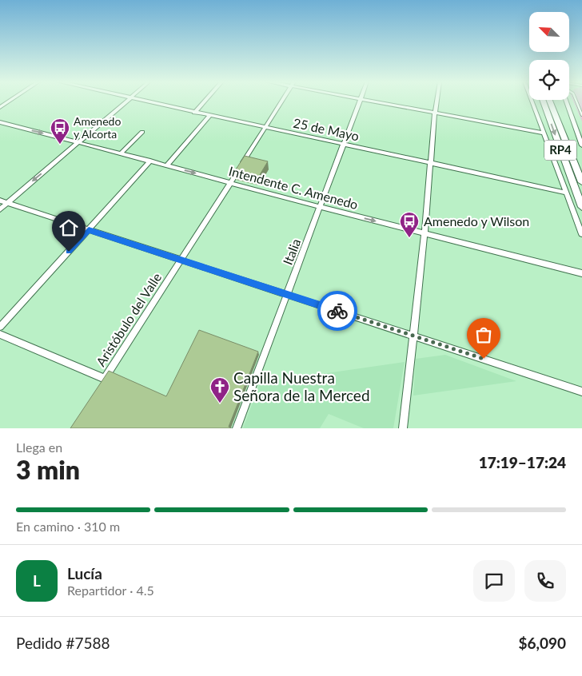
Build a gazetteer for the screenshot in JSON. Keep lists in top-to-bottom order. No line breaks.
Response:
{"streets":{"main road":["RP4"],"street":["25 de Mayo","Intendente C. Amenedo","Italia","Aristóbulo del Valle"]},"crossings":[["25 de Mayo","Italia"],["25 de Mayo","Aristóbulo del Valle"],["Intendente C. Amenedo","Italia"],["Intendente C. Amenedo","Aristóbulo del Valle"]],"one_way":["Intendente C. Amenedo"],"places":{"bus stop":["Amenedo y Alcorta","Amenedo y Wilson"],"church":["Capilla Nuestra Señora de la Merced"]},"north":"top left","page":{"heading":["3 min","Llega en","17:19–17:24"],"panel":["Lucía","Repartidor · 4.5","Pedido #7588","$6,090"],"bar":"En camino · 310 m","round":"L"}}
